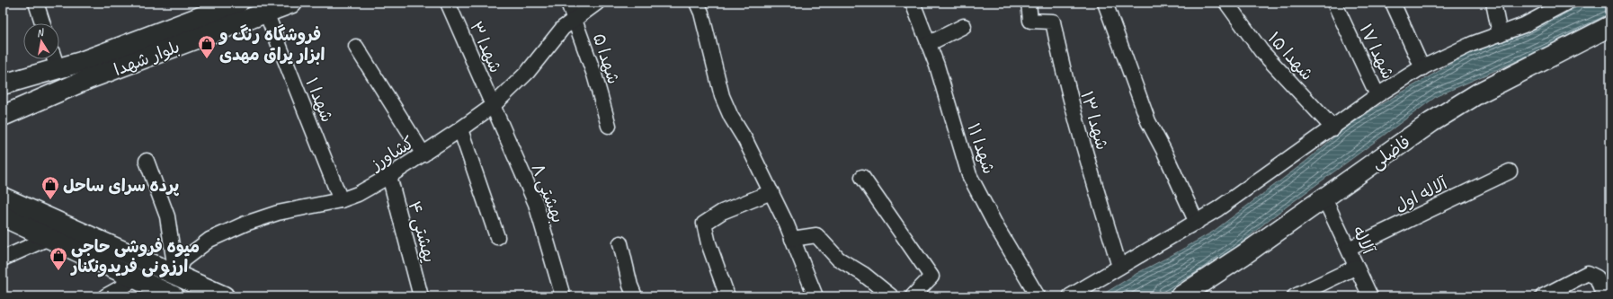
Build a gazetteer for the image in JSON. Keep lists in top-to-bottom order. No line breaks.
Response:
{"streets":{"main road":["بلوار شهدا","فاضلی"],"street":["شهدا ۳","شهدا ۱۷","شهدا ۱۵","شهدا ۵","شهدا ۱","شهدا ۱۳","شهدا ۱۱","کشاورز","بهشتی ۸","آلاله اول","یهشتی ۴","آلاله"]},"crossings":[["شهدا ۳","کشاورز"],["شهدا ۳","بهشتی ۸"],["بلوار شهدا","شهدا ۱"],["شهدا ۵","کشاورز"],["شهدا ۱","کشاورز"],["فاضلی","آلاله"],["کشاورز","بهشتی ۸"],["کشاورز","یهشتی ۴"],["آلاله اول","آلاله"]],"places":{"shop":["فروشگاه رنگ و ابزار یراق مهدی","پرده سرای ساحل","میوه فروشی حاجی ارزونی فریدونکنار"]},"north":"top"}
